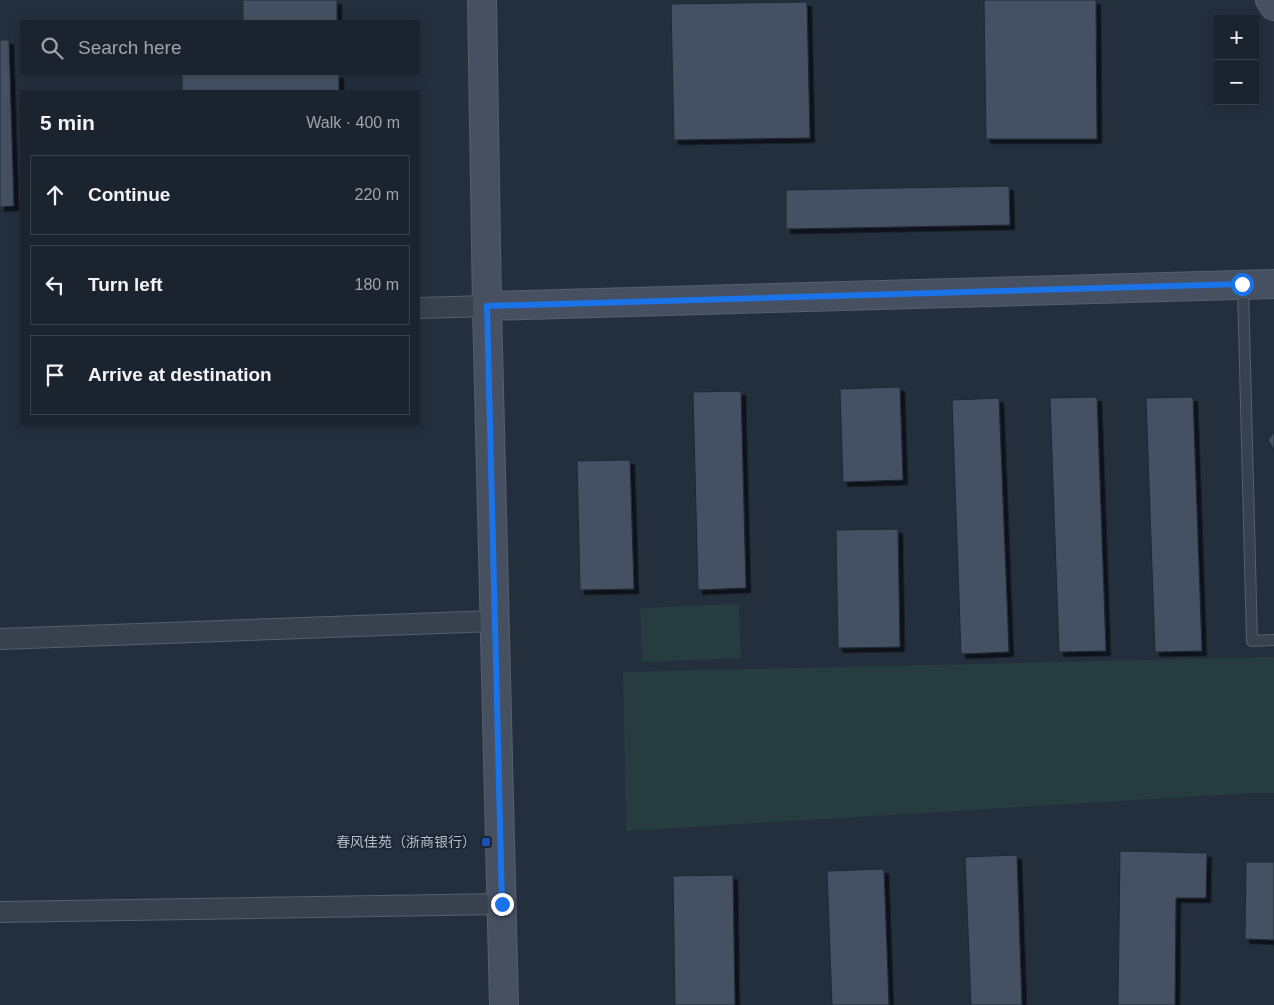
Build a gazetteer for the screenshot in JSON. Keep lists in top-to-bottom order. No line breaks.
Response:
{"places":{"transit":["春风佳苑（浙商银行）"]},"page":{"map_buttons":["+","−"],"search":"Search here","heading":["5 min","Walk · 400 m"],"list":[["Continue","220 m"],["Turn left","180 m"],"Arrive at destination"]}}
